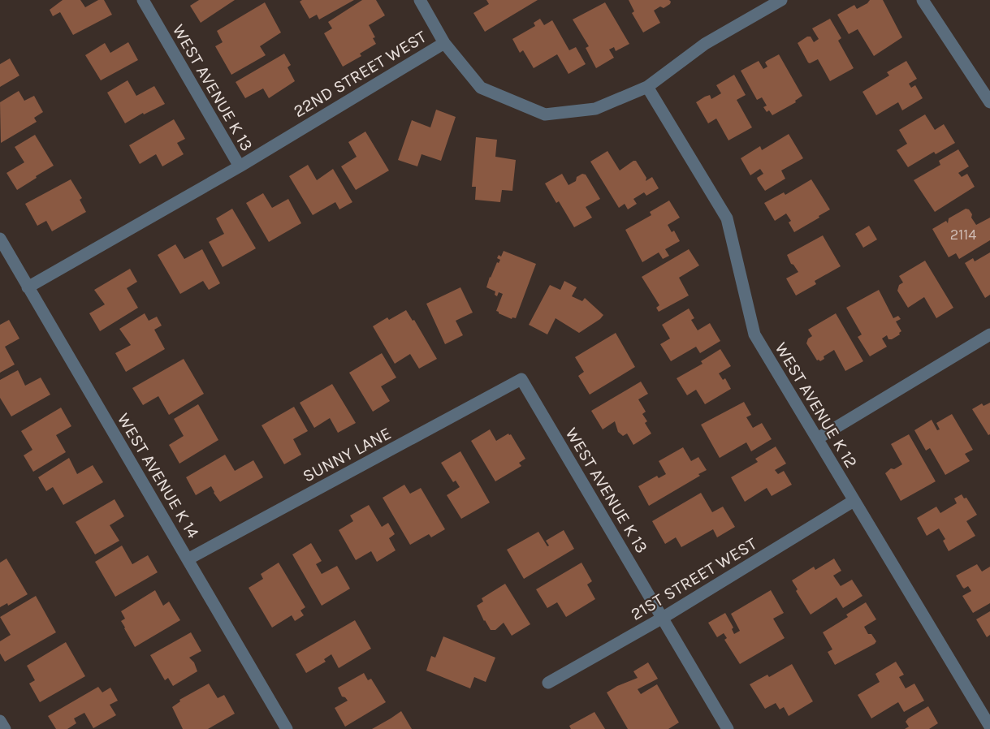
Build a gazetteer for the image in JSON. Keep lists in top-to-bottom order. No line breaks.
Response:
{"streets":{"street":["22ND STREET WEST","WEST AVENUE K 13","WEST AVENUE K 12","SUNNY LANE","WEST AVENUE K 14","21ST STREET WEST"]},"crossings":[["22ND STREET WEST","WEST AVENUE K 13"],["22ND STREET WEST","WEST AVENUE K 12"],["22ND STREET WEST","WEST AVENUE K 14"],["WEST AVENUE K 13","SUNNY LANE"],["WEST AVENUE K 13","21ST STREET WEST"],["WEST AVENUE K 12","21ST STREET WEST"],["SUNNY LANE","WEST AVENUE K 14"]],"house_numbers":["2114"]}
